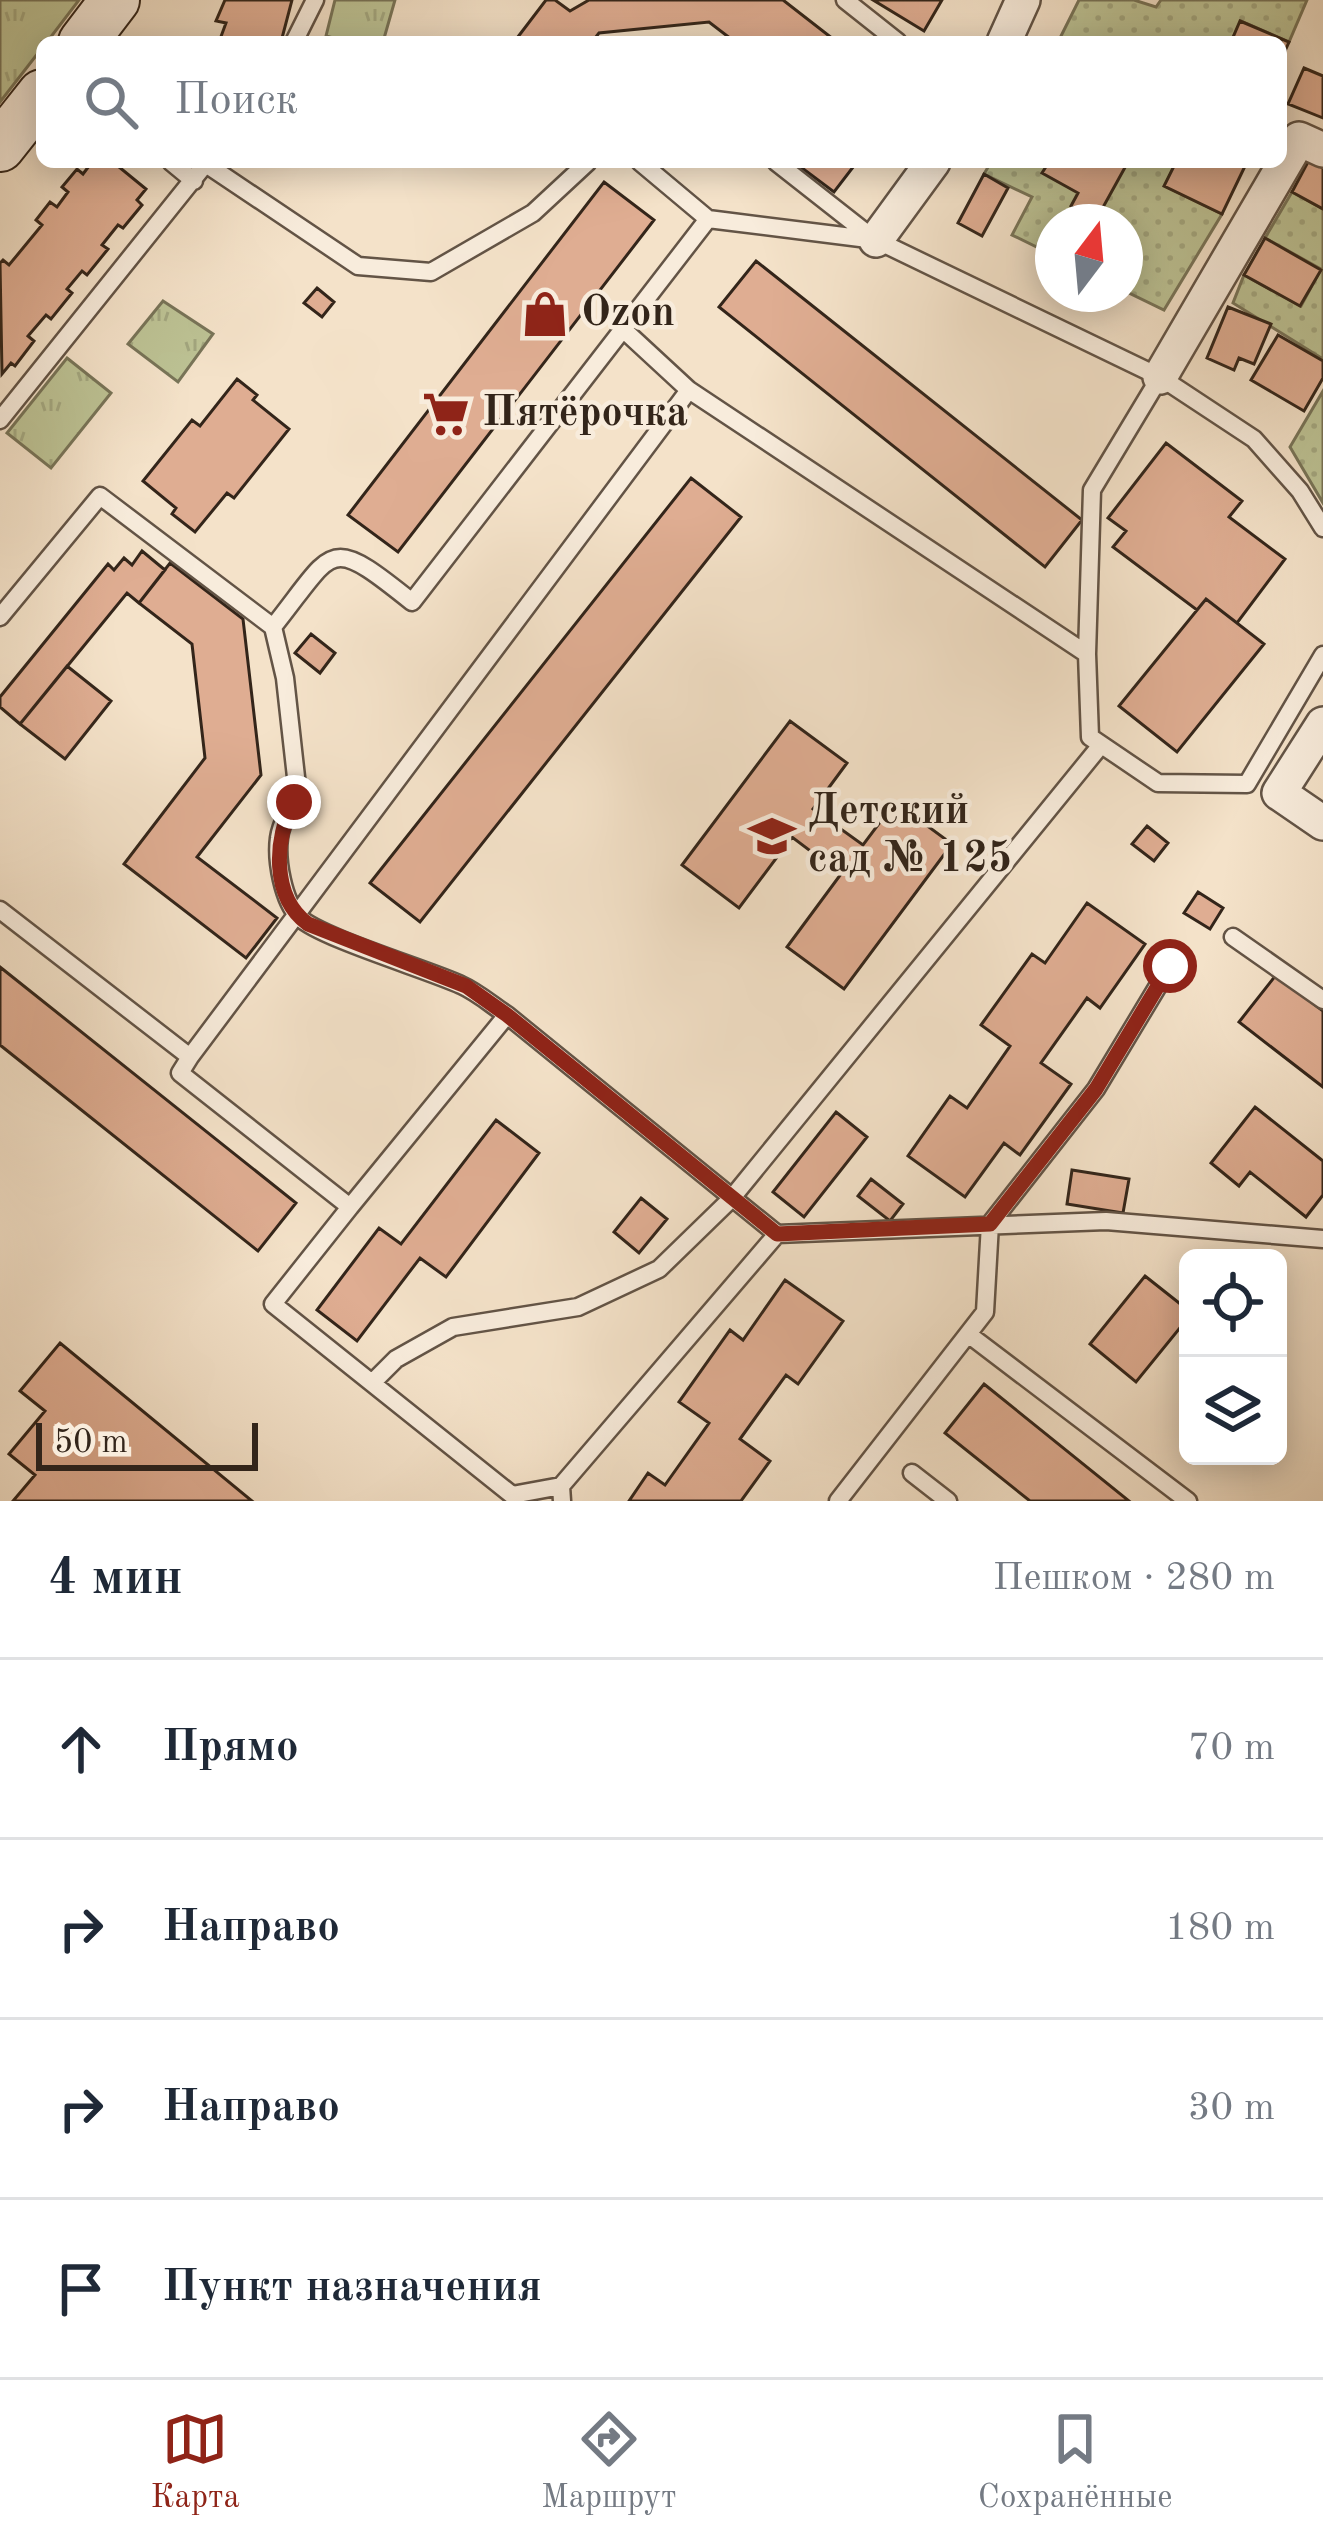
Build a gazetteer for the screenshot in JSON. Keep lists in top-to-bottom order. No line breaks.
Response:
{"places":{"shop":["Ozon"],"supermarket":["Пятёрочка"],"school or university":["Детский сад № 125"]},"scale_bar":"50 m","north":"top","page":{"search":"Поиск","scale":"50 m","heading":["4 мин","Пешком · 280 m"],"list":[["Прямо","70 m"],["Направо","180 m"],["Направо","30 m"],"Пункт назначения"],"nav":["Карта","Маршрут","Сохранённые"]}}
